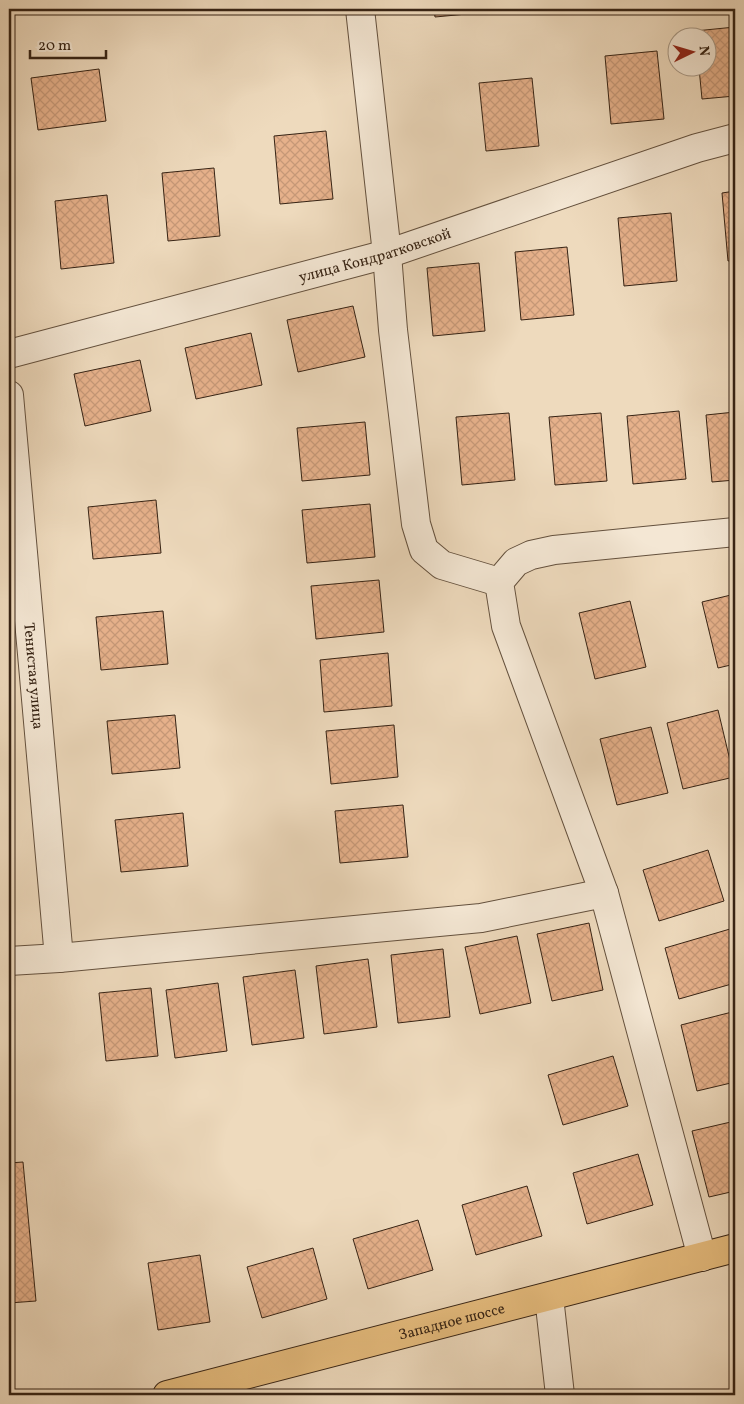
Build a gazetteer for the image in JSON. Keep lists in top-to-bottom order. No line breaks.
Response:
{"streets":{"main road":["Западное шоссе"],"street":["улица Кондратковской","Тенистая улица"]},"scale_bar":"20 m","north":"right"}
